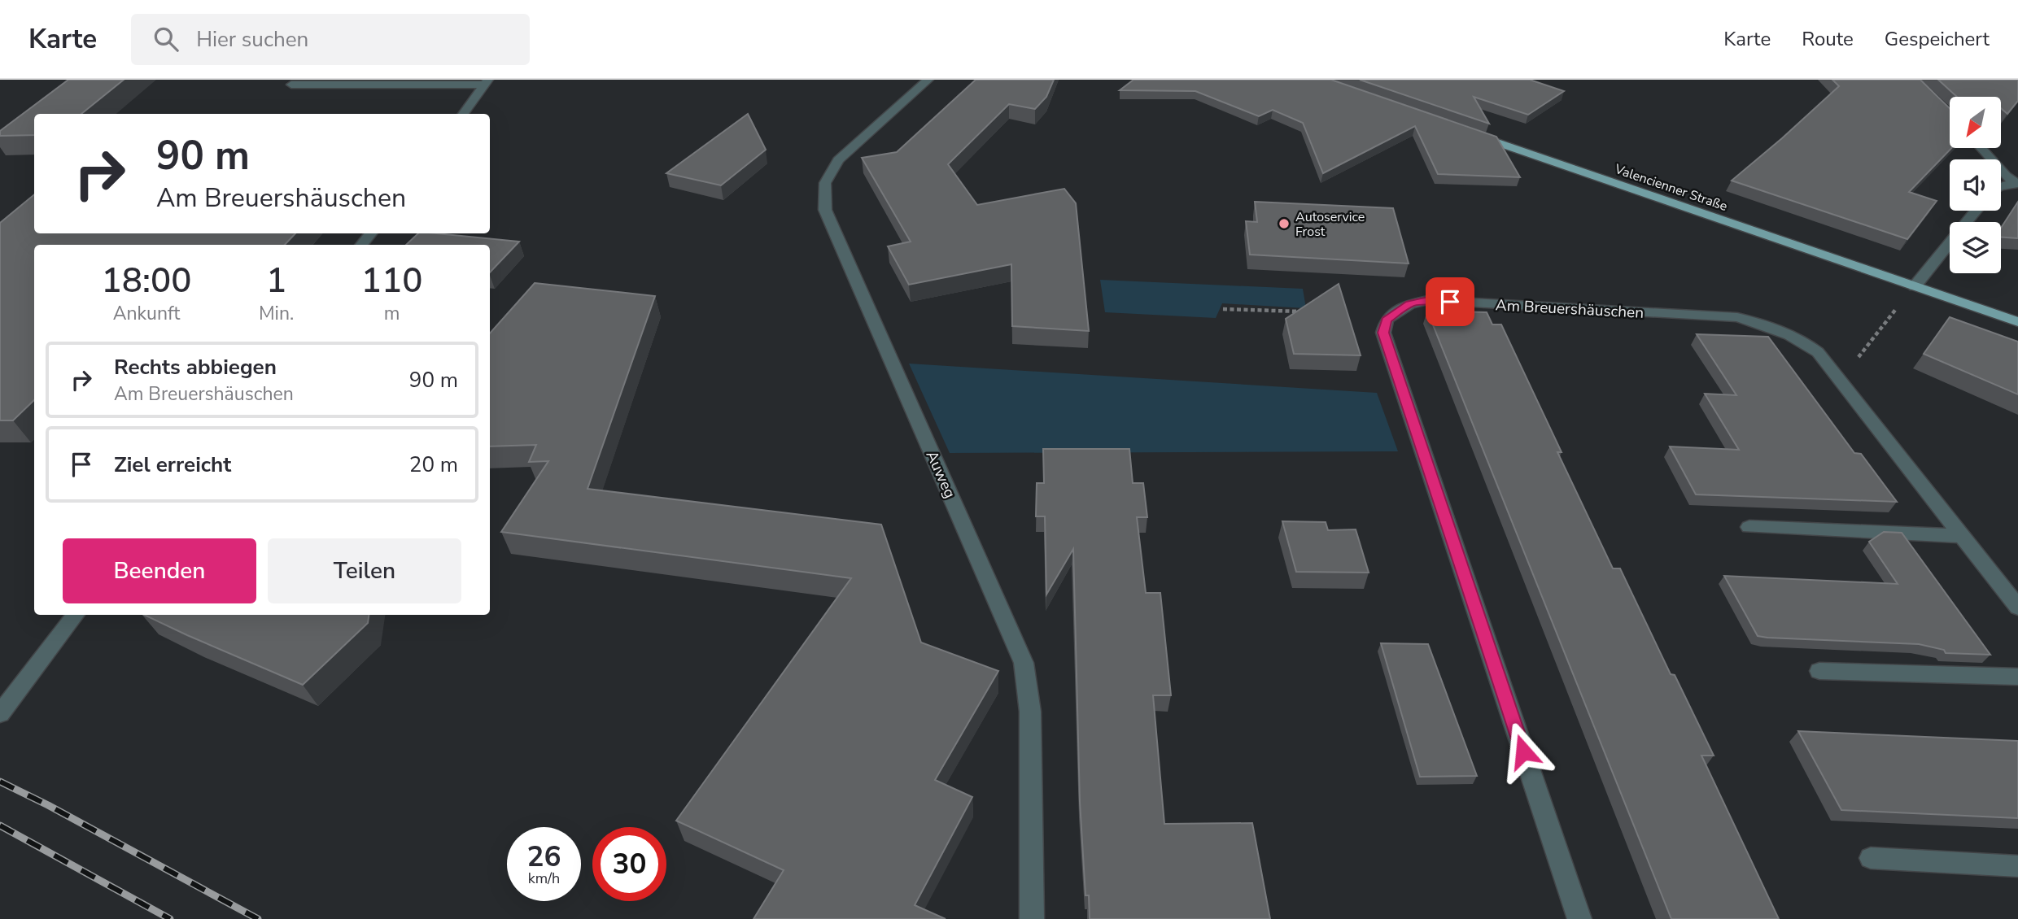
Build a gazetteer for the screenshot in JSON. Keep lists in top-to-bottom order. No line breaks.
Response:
{"streets":{"main road":["Valencienner Straße"],"street":["Am Breuershäuschen","Auweg"]},"places":["Autoservice Frost"],"north":"bottom left","page":{"header":"Karte","search":"Hier suchen","nav":["Karte","Route","Gespeichert"],"turn":["90 m","Am Breuershäuschen"],"eta":["18:00","Ankunft","1","Min.","110","m"],"list":[{"name":"Rechts abbiegen","note":"Am Breuershäuschen","value":"90 m"},{"name":"Ziel erreicht","value":"20 m"}],"buttons":["Beenden","Teilen"],"speed":"26 km/h","limit":"30"}}
